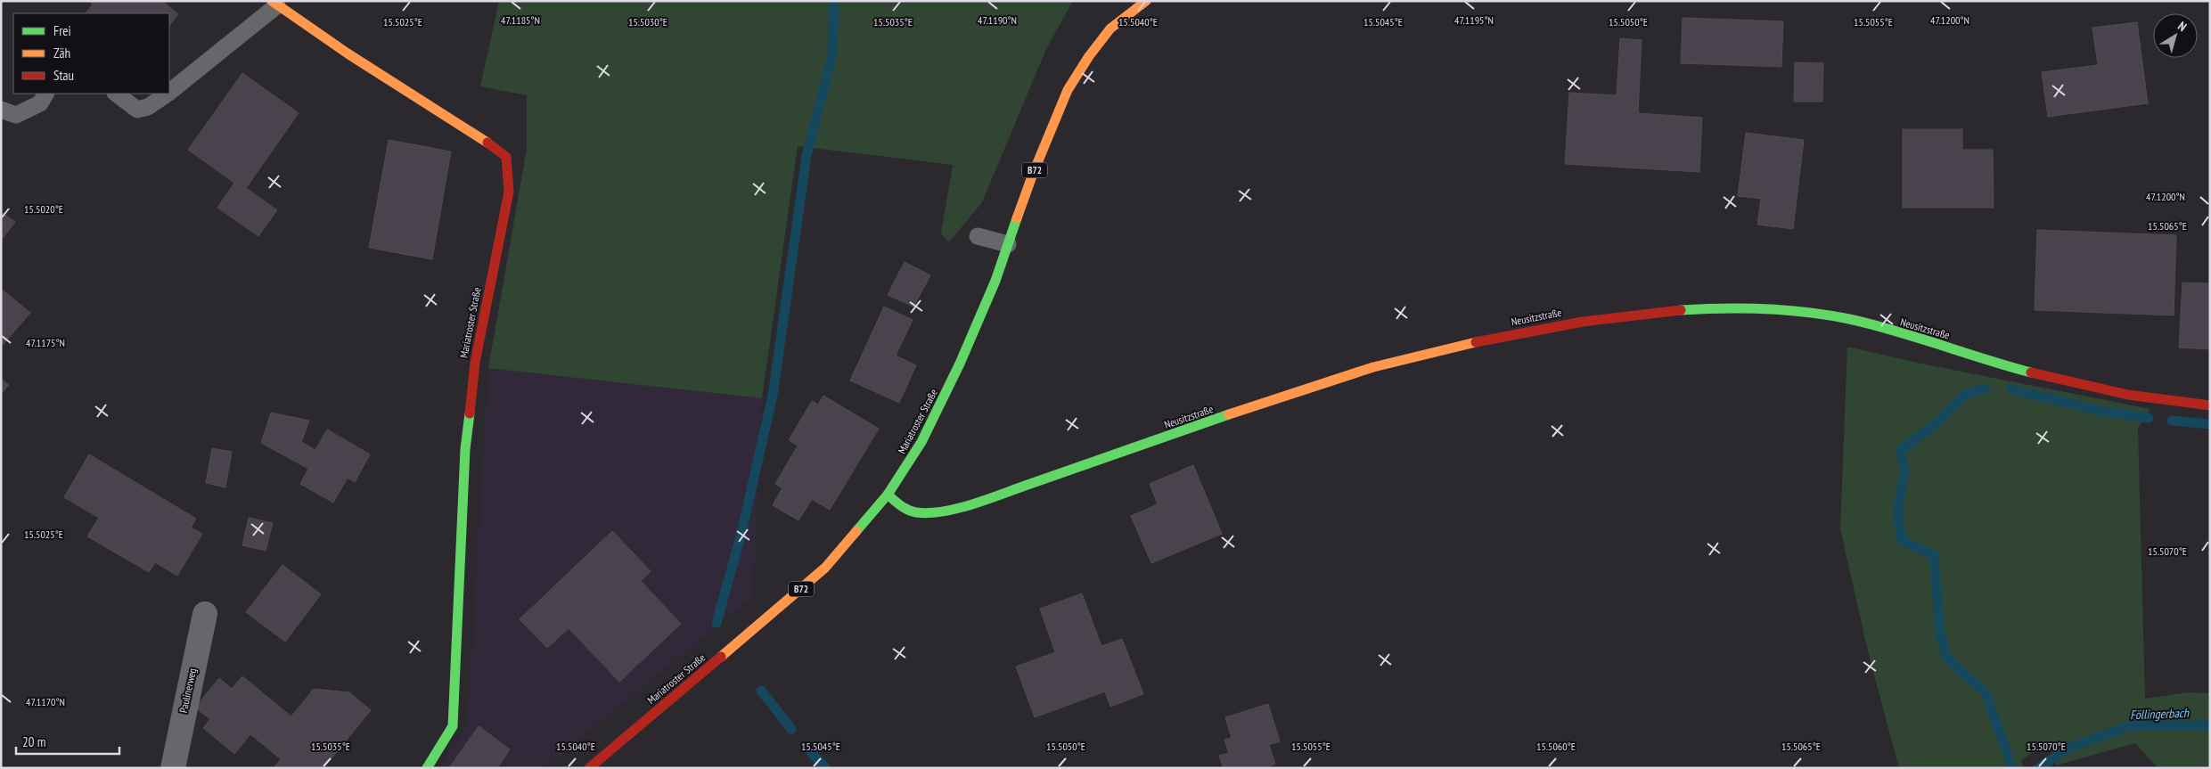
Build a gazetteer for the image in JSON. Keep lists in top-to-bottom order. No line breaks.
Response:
{"streets":{"street":["B72","Neusitzstraße","Mariatroster Straße","Paulinerweg"]},"crossings":[["Neusitzstraße","Mariatroster Straße"]],"water":["Föllingerbach"],"legend":["Frei","Zäh","Stau"],"scale_bar":"20 m","north":"top right","coordinates":["47.1200°N","47.1185°N","47.1190°N","47.1195°N","15.5025°E","15.5030°E","15.5035°E","15.5040°E","15.5045°E","15.5050°E","15.5055°E","15.5020°E","15.5065°E","47.1175°N","15.5070°E","47.1170°N","15.5060°E"]}
